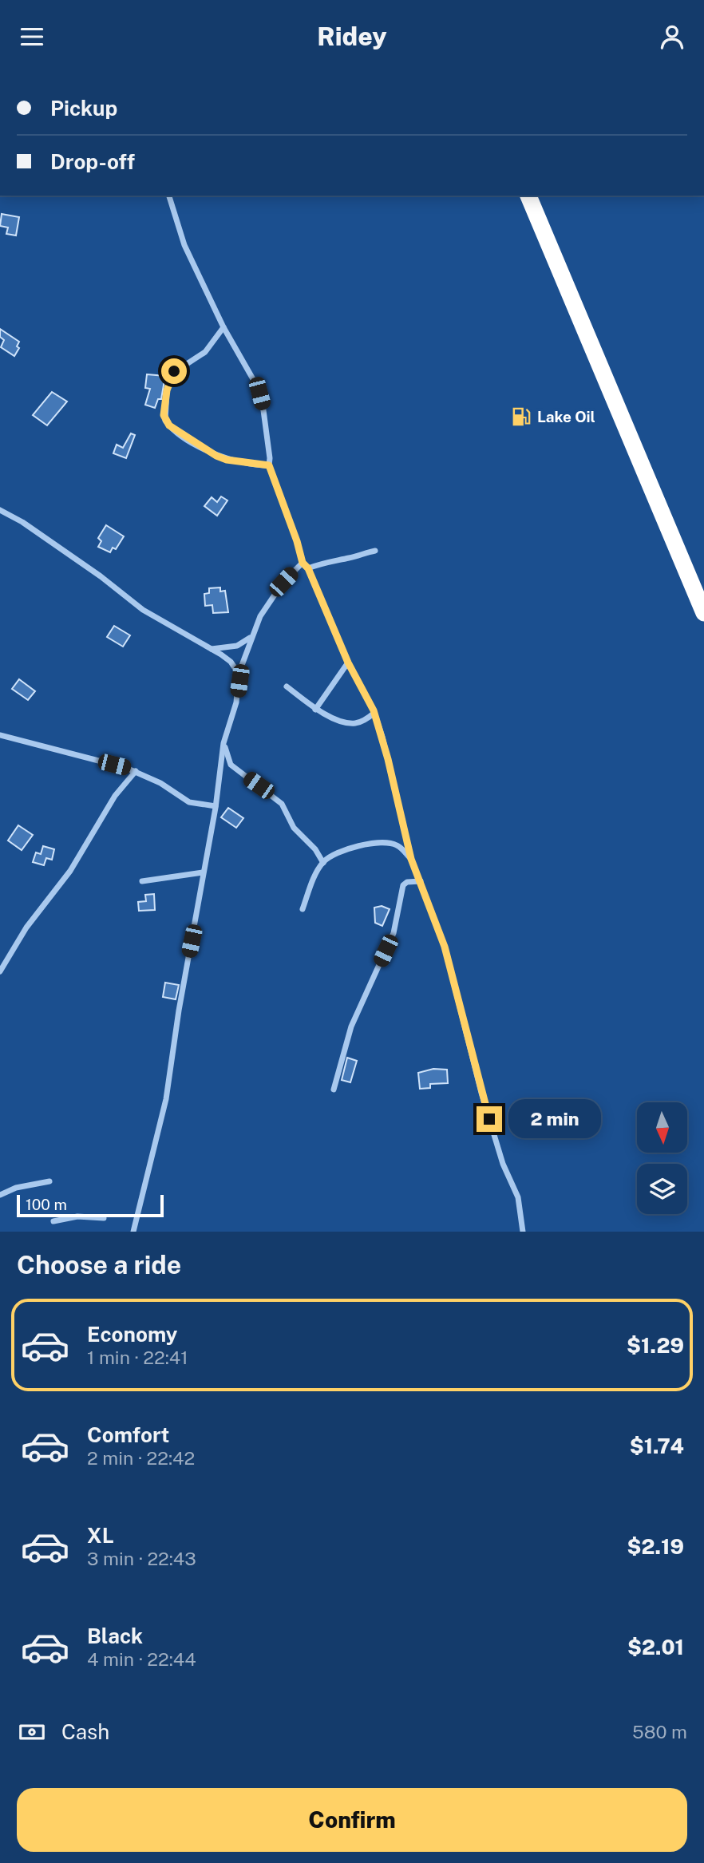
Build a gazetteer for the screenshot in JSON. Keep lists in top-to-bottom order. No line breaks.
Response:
{"places":{"fuel station":["Lake Oil"]},"scale_bar":"100 m","north":"bottom","page":{"header":"Ridey","banner":["Pickup","Drop-off"],"bubble":"2 min","scale":"100 m","heading":"Choose a ride","list":[{"name":"Economy","note":"1 min · 22:41","value":"$1.29"},{"name":"Comfort","note":"2 min · 22:42","value":"$1.74"},{"name":"XL","note":"3 min · 22:43","value":"$2.19"},{"name":"Black","note":"4 min · 22:44","value":"$2.01"}],"pay":["Cash","580 m"],"buttons":"Confirm"}}
